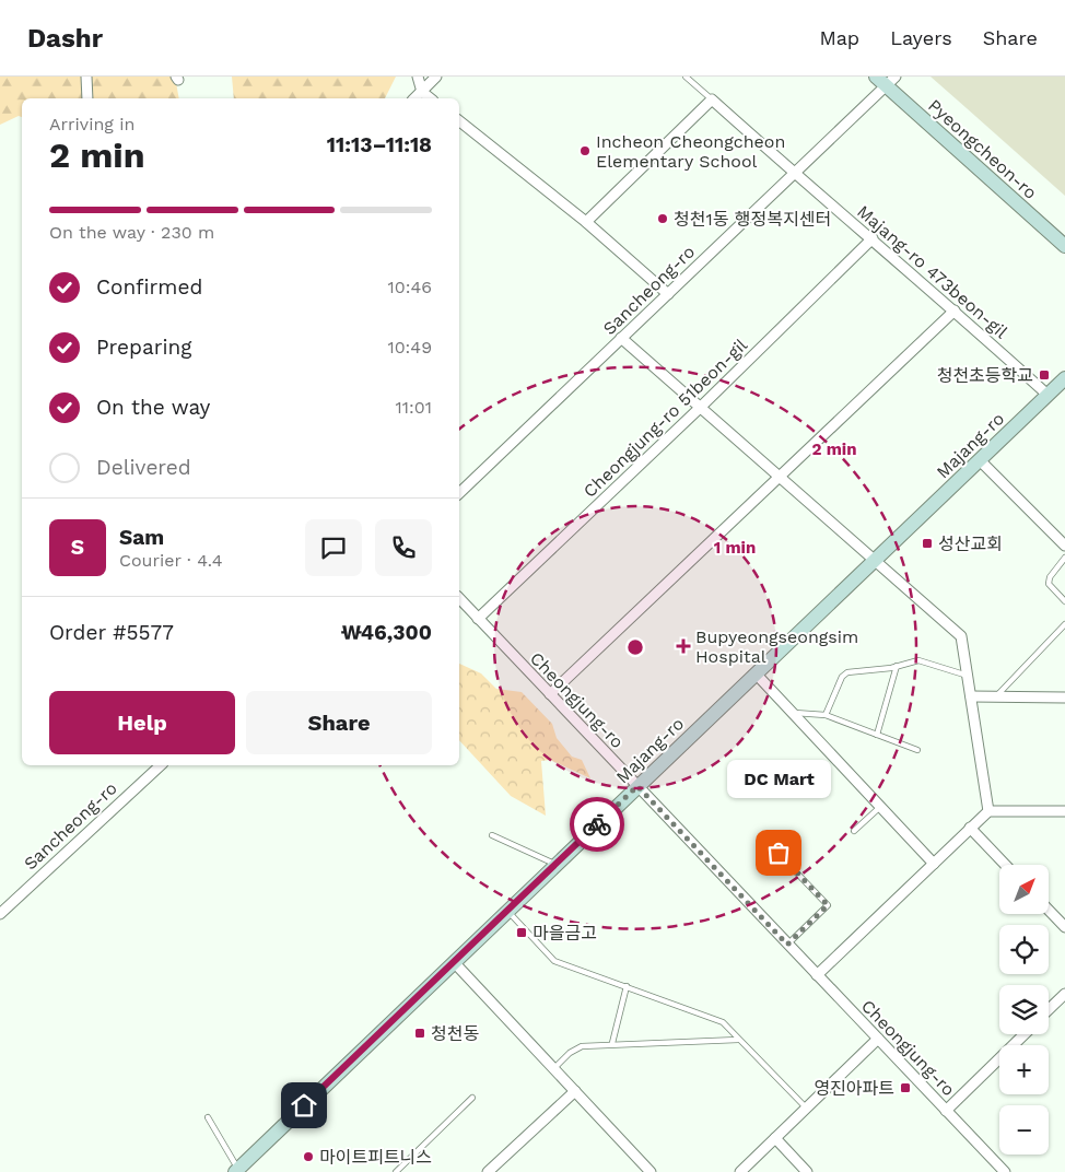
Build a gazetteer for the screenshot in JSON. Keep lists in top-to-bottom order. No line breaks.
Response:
{"streets":{"main road":["Pyeongcheon-ro","Majang-ro"],"street":["Majang-ro 473beon-gil","Sancheong-ro","Cheongjung-ro 51beon-gil","Cheongjung-ro"]},"crossings":[["Pyeongcheon-ro","Sancheong-ro"],["Majang-ro 473beon-gil","Sancheong-ro"],["Majang-ro 473beon-gil","Cheongjung-ro 51beon-gil"],["Majang-ro 473beon-gil","Majang-ro"],["Cheongjung-ro 51beon-gil","Cheongjung-ro"],["Majang-ro","Cheongjung-ro"]],"places":{"other":["Incheon Cheongcheon Elementary School","청천1동 행정복지센터","DC Mart","마이트피트니스"],"transit":["청천초등학교","성산교회","마을금고","청천동","영진아파트"],"health":["Bupyeongseongsim Hospital"]},"north":"top right","page":{"header":"Dashr","nav":["Map","Layers","Share"],"heading":["2 min","Arriving in","11:13–11:18"],"panel":["Sam","Courier · 4.4","Order #5577","₩46,300"],"bar":"On the way · 230 m","list":[["Confirmed","10:46"],["Preparing","10:49"],["On the way","11:01"],"Delivered"],"round":"S","buttons":["Help","Share"],"bubble":"DC Mart","map_buttons":["+","−"]},"rings":["2 min","1 min"]}
